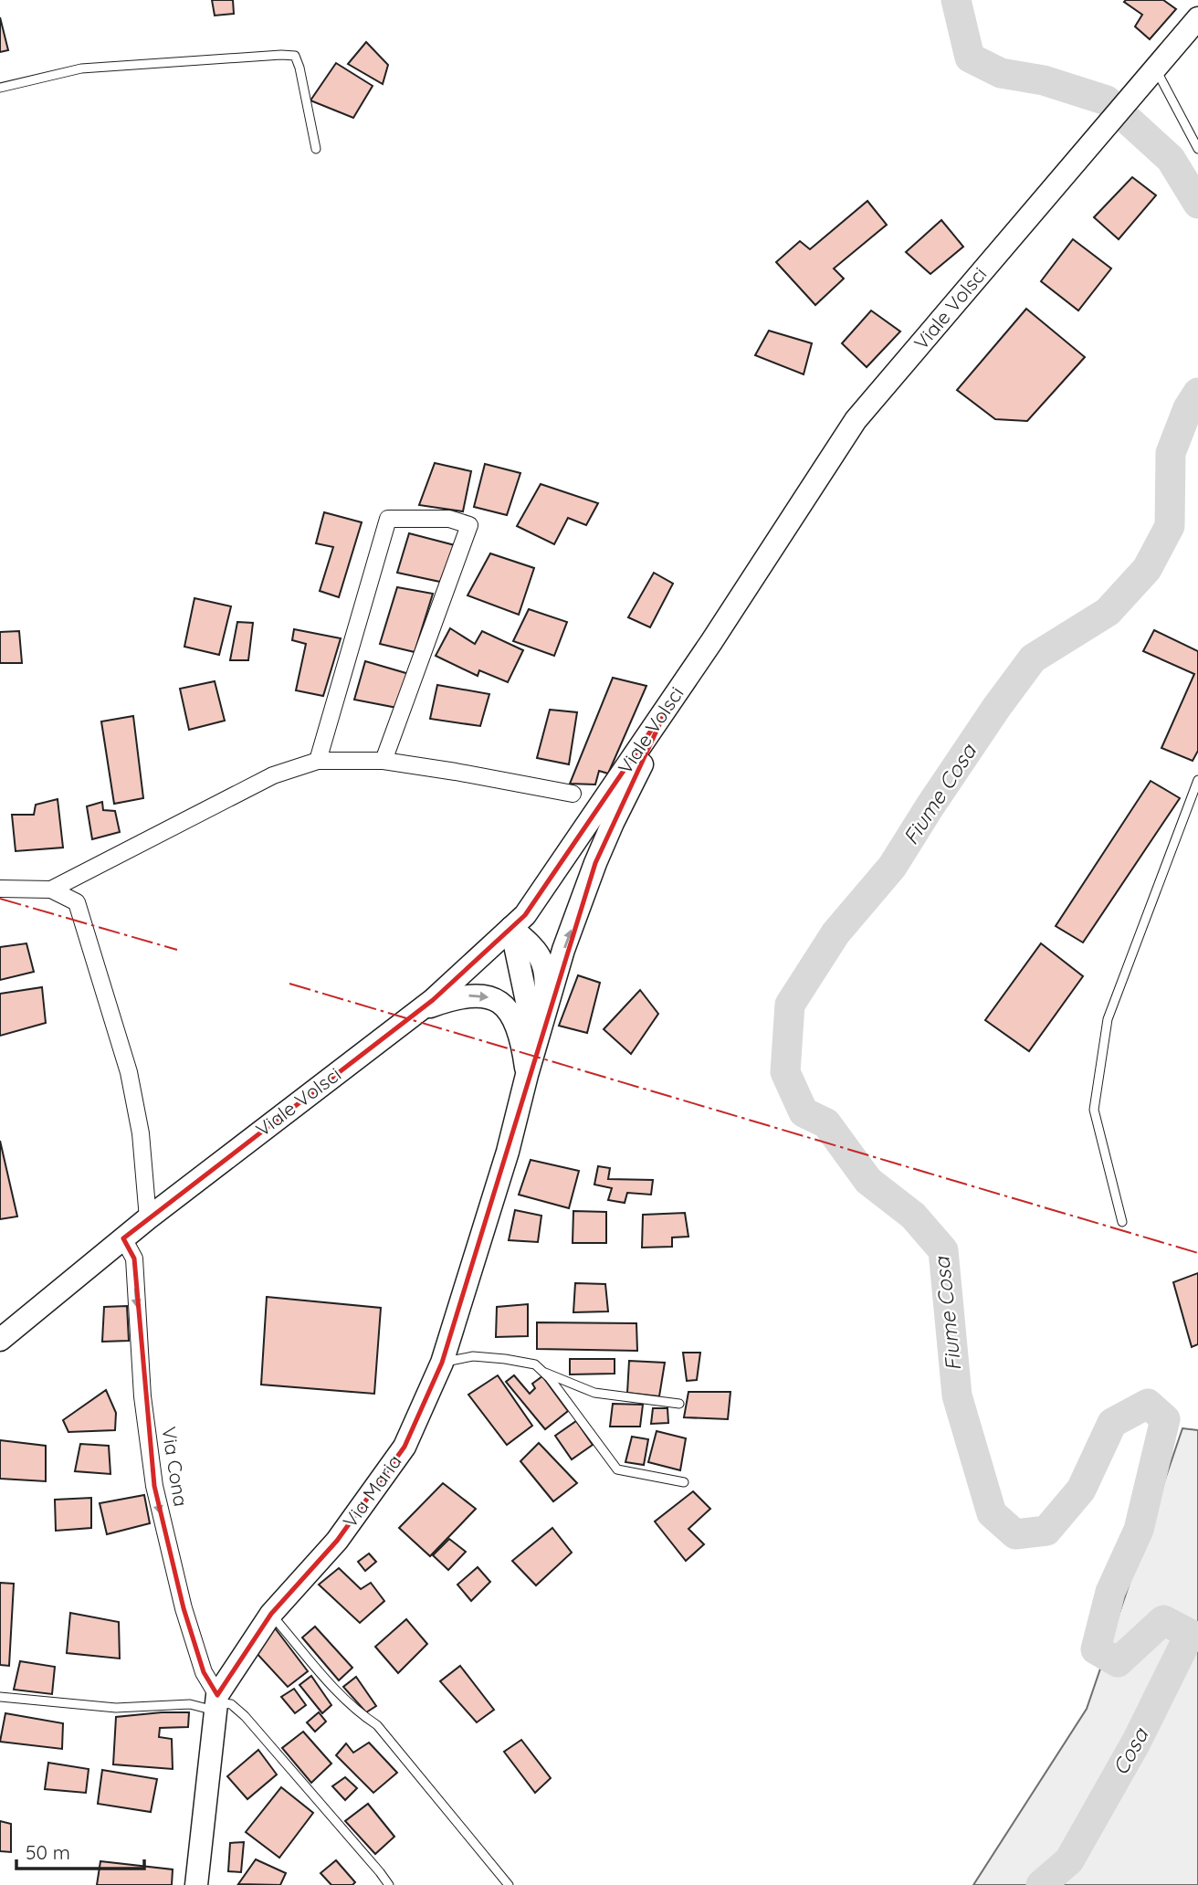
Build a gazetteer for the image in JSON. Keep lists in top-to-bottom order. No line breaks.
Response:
{"streets":{"main road":["Viale Volsci","Via Maria"],"street":["Via Cona"]},"crossings":[["Viale Volsci","Via Cona"],["Via Cona","Via Maria"]],"one_way":["Via Cona"],"water":["Fiume Cosa","Cosa"],"scale_bar":"50 m"}
